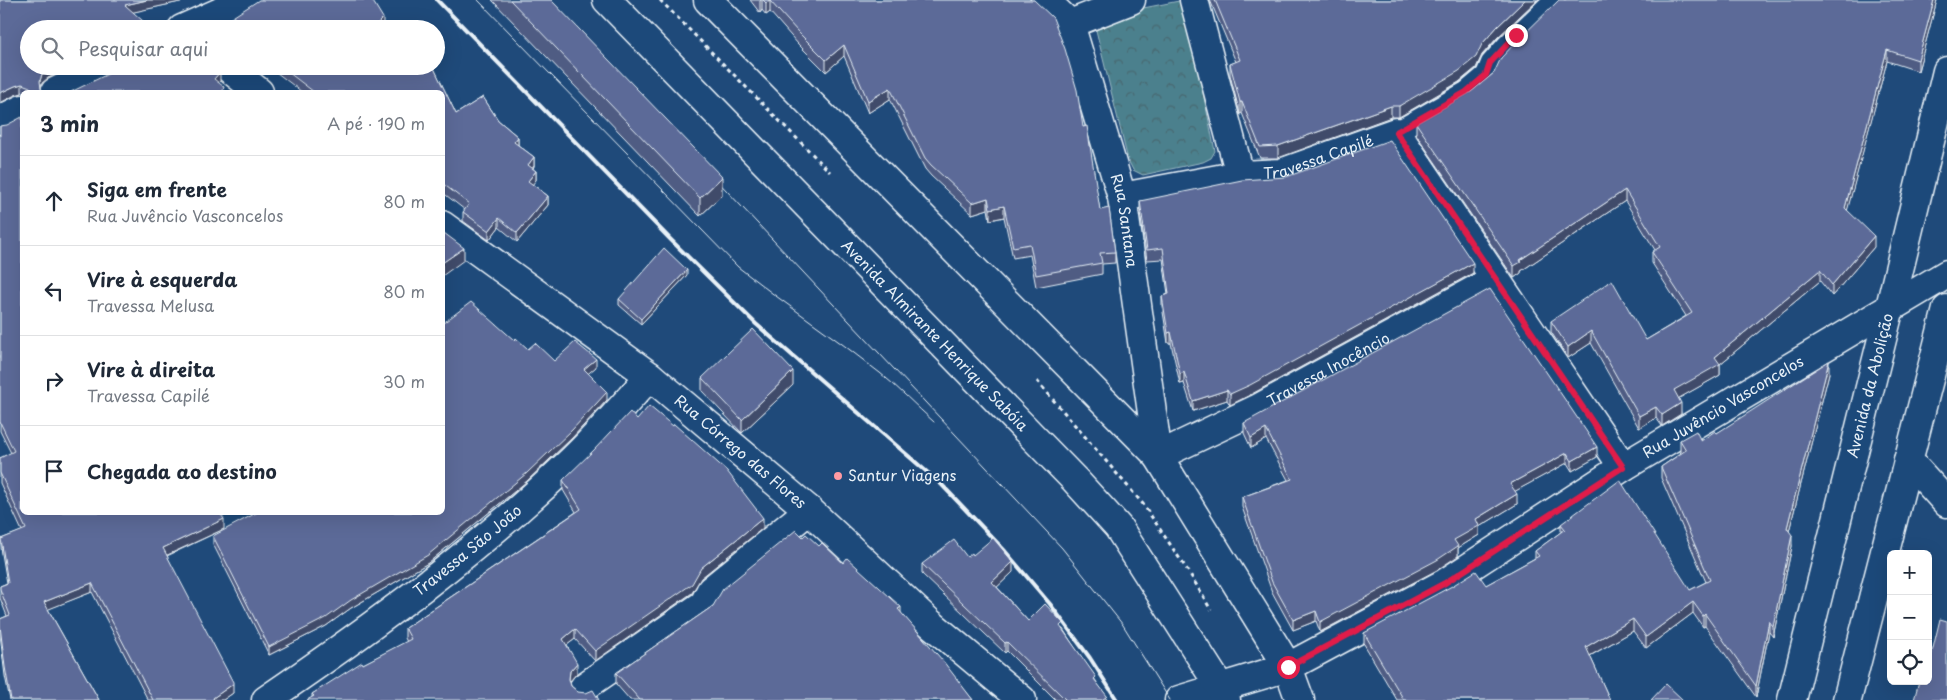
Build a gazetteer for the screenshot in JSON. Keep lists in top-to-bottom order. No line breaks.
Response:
{"streets":{"main road":["Travessa Capilé","Rua Santana","Avenida Almirante Henrique Sabóia","Travessa Inocêncio","Avenida da Abolição","Rua Juvêncio Vasconcelos","Rua Córrego das Flores","Travessa São João"]},"crossings":[["Travessa Capilé","Rua Santana"],["Rua Santana","Travessa Inocêncio"],["Avenida Almirante Henrique Sabóia","Rua Juvêncio Vasconcelos"],["Avenida da Abolição","Rua Juvêncio Vasconcelos"],["Rua Córrego das Flores","Travessa São João"]],"places":["Santur Viagens"],"page":{"search":"Pesquisar aqui","heading":["3 min","A pé · 190 m"],"list":[["Siga em frente","Rua Juvêncio Vasconcelos","80 m"],["Vire à esquerda","Travessa Melusa","80 m"],["Vire à direita","Travessa Capilé","30 m"],"Chegada ao destino"],"map_buttons":["+","−"]}}
